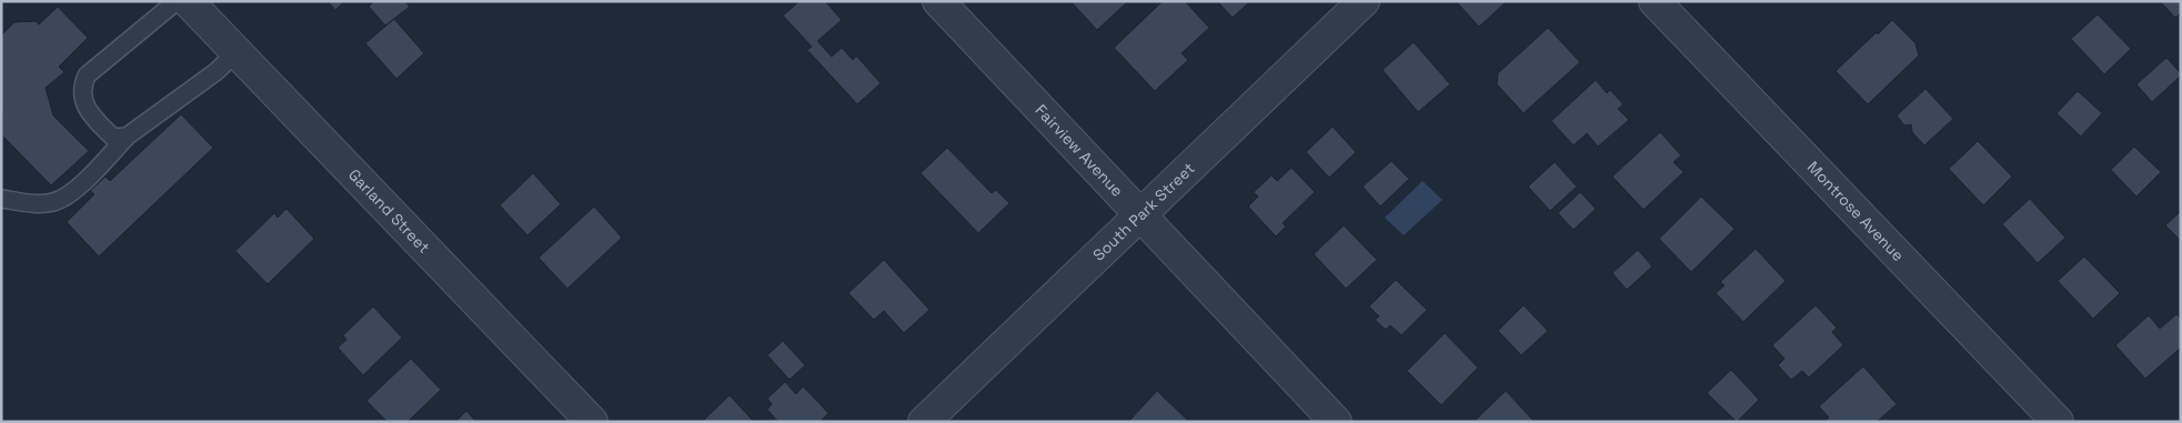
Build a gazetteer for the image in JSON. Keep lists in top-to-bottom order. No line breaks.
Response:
{"streets":{"street":["Fairview Avenue","Garland Street","South Park Street","Montrose Avenue"]},"crossings":[["Fairview Avenue","South Park Street"]]}
